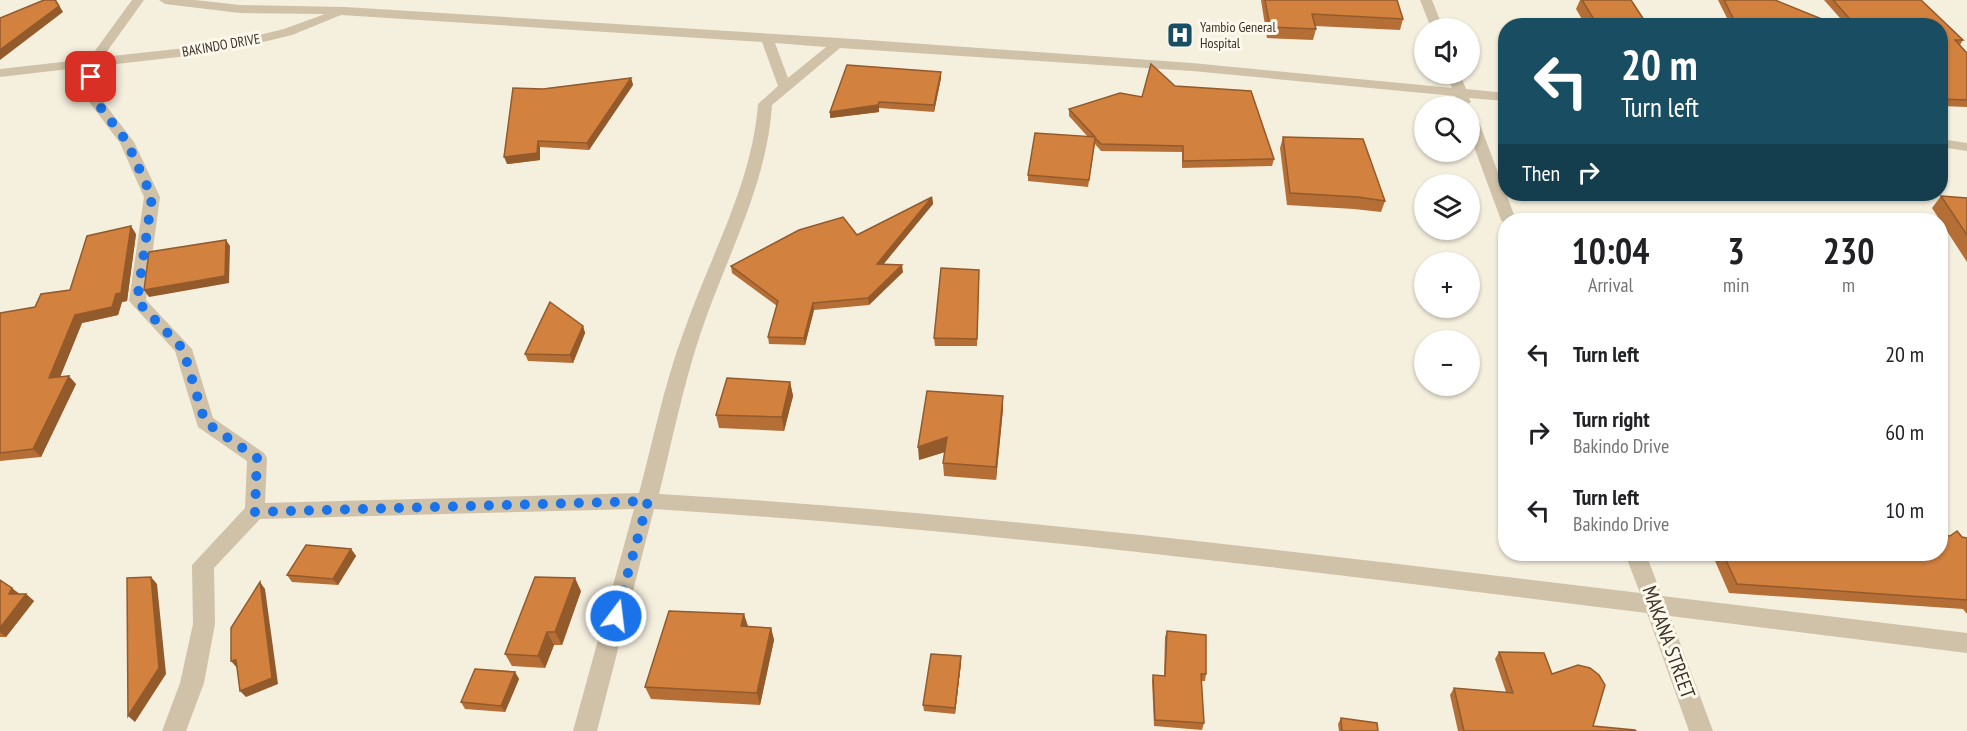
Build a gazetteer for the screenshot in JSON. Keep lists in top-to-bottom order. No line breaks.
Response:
{"streets":{"street":["BAKINDO DRIVE","MAKANA STREET"]},"places":{"hospital":["Yambio General Hospital"]},"page":{"map_buttons":["+","−"],"turn":["20 m","Turn left"],"then":"Then","eta":["10:04","Arrival","3","min","230","m"],"list":[{"name":"Turn left","value":"20 m"},{"name":"Turn right","note":"Bakindo Drive","value":"60 m"},{"name":"Turn left","note":"Bakindo Drive","value":"10 m"}]}}
